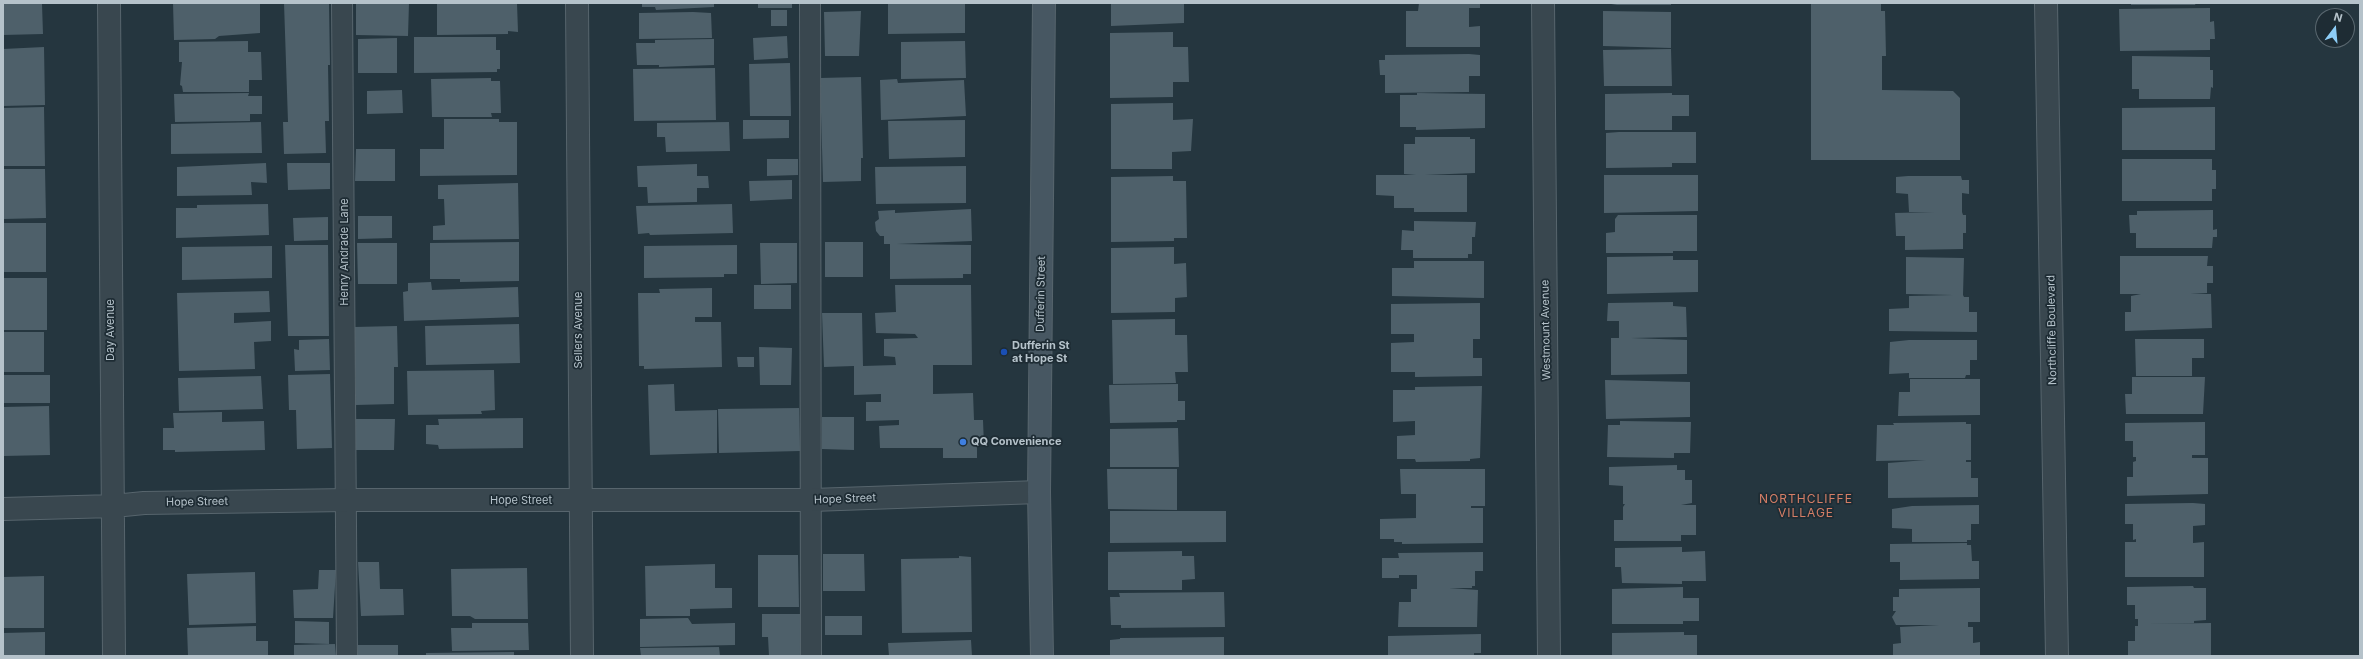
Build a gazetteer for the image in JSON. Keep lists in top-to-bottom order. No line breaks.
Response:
{"streets":{"main road":["Dufferin Street"],"street":["Day Avenue","Sellers Avenue","Westmount Avenue","Northcliffe Boulevard","Hope Street"],"lane":["Henry Andrade Lane"]},"crossings":[["Henry Andrade Lane","Hope Street"],["Dufferin Street","Hope Street"],["Day Avenue","Hope Street"],["Sellers Avenue","Hope Street"]],"districts":["NORTHCLIFFE VILLAGE"],"places":["Dufferin St at Hope St","QQ Convenience"],"north":"top"}
